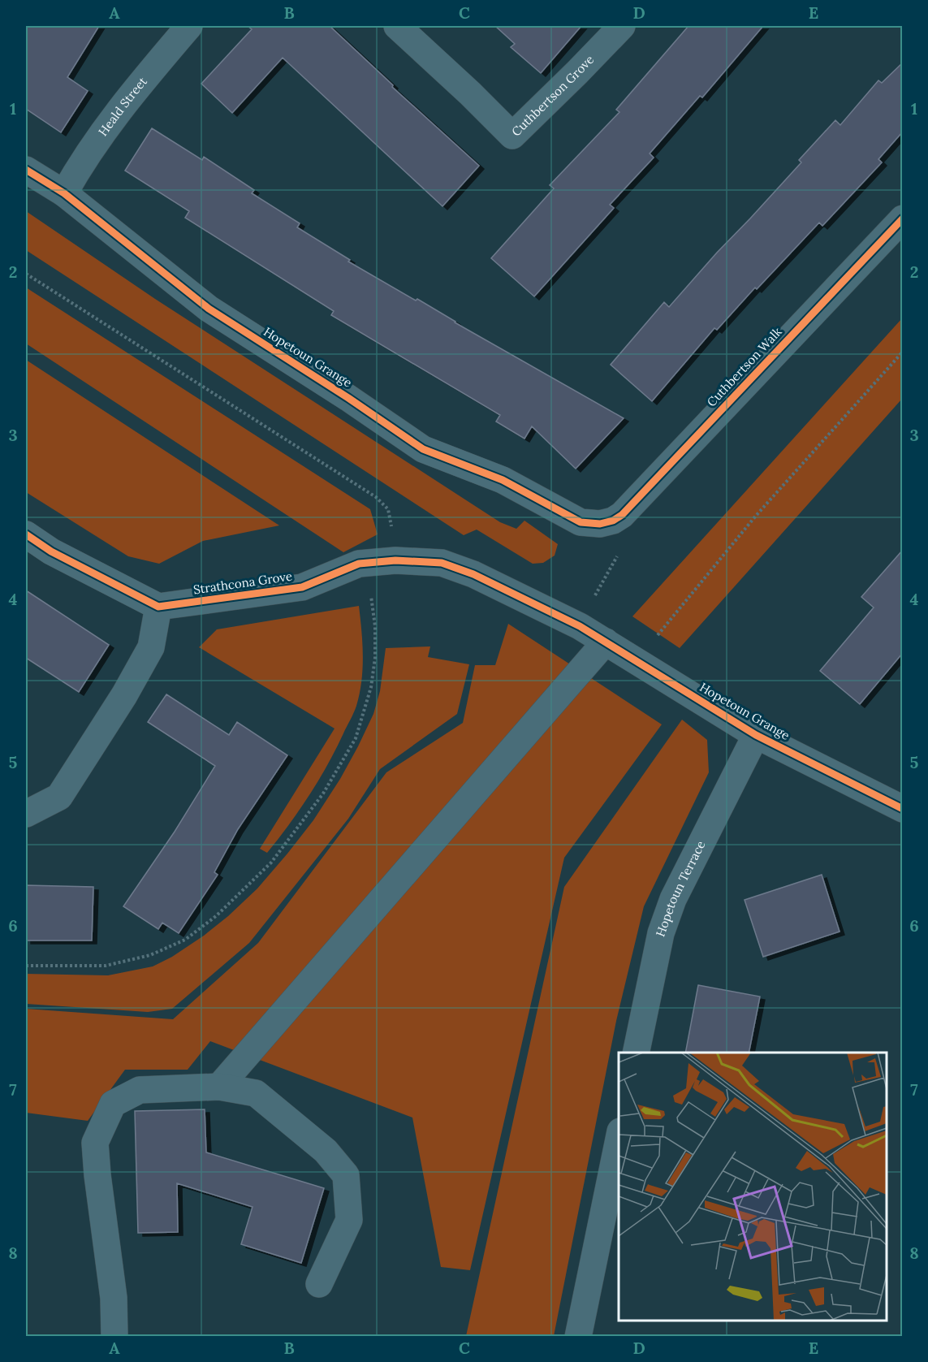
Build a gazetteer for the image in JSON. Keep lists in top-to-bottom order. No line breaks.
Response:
{"streets":{"street":["Cuthbertson Grove","Heald Street","Hopetoun Grange","Cuthbertson Walk","Strathcona Grove","Hopetoun Terrace"]},"crossings":[["Heald Street","Hopetoun Grange"],["Hopetoun Grange","Cuthbertson Walk"],["Hopetoun Grange","Strathcona Grove"],["Hopetoun Grange","Hopetoun Terrace"]],"grid":{"columns":["A","B","C","D","E"],"rows":["1","2","3","4","5","6","7","8"]}}
